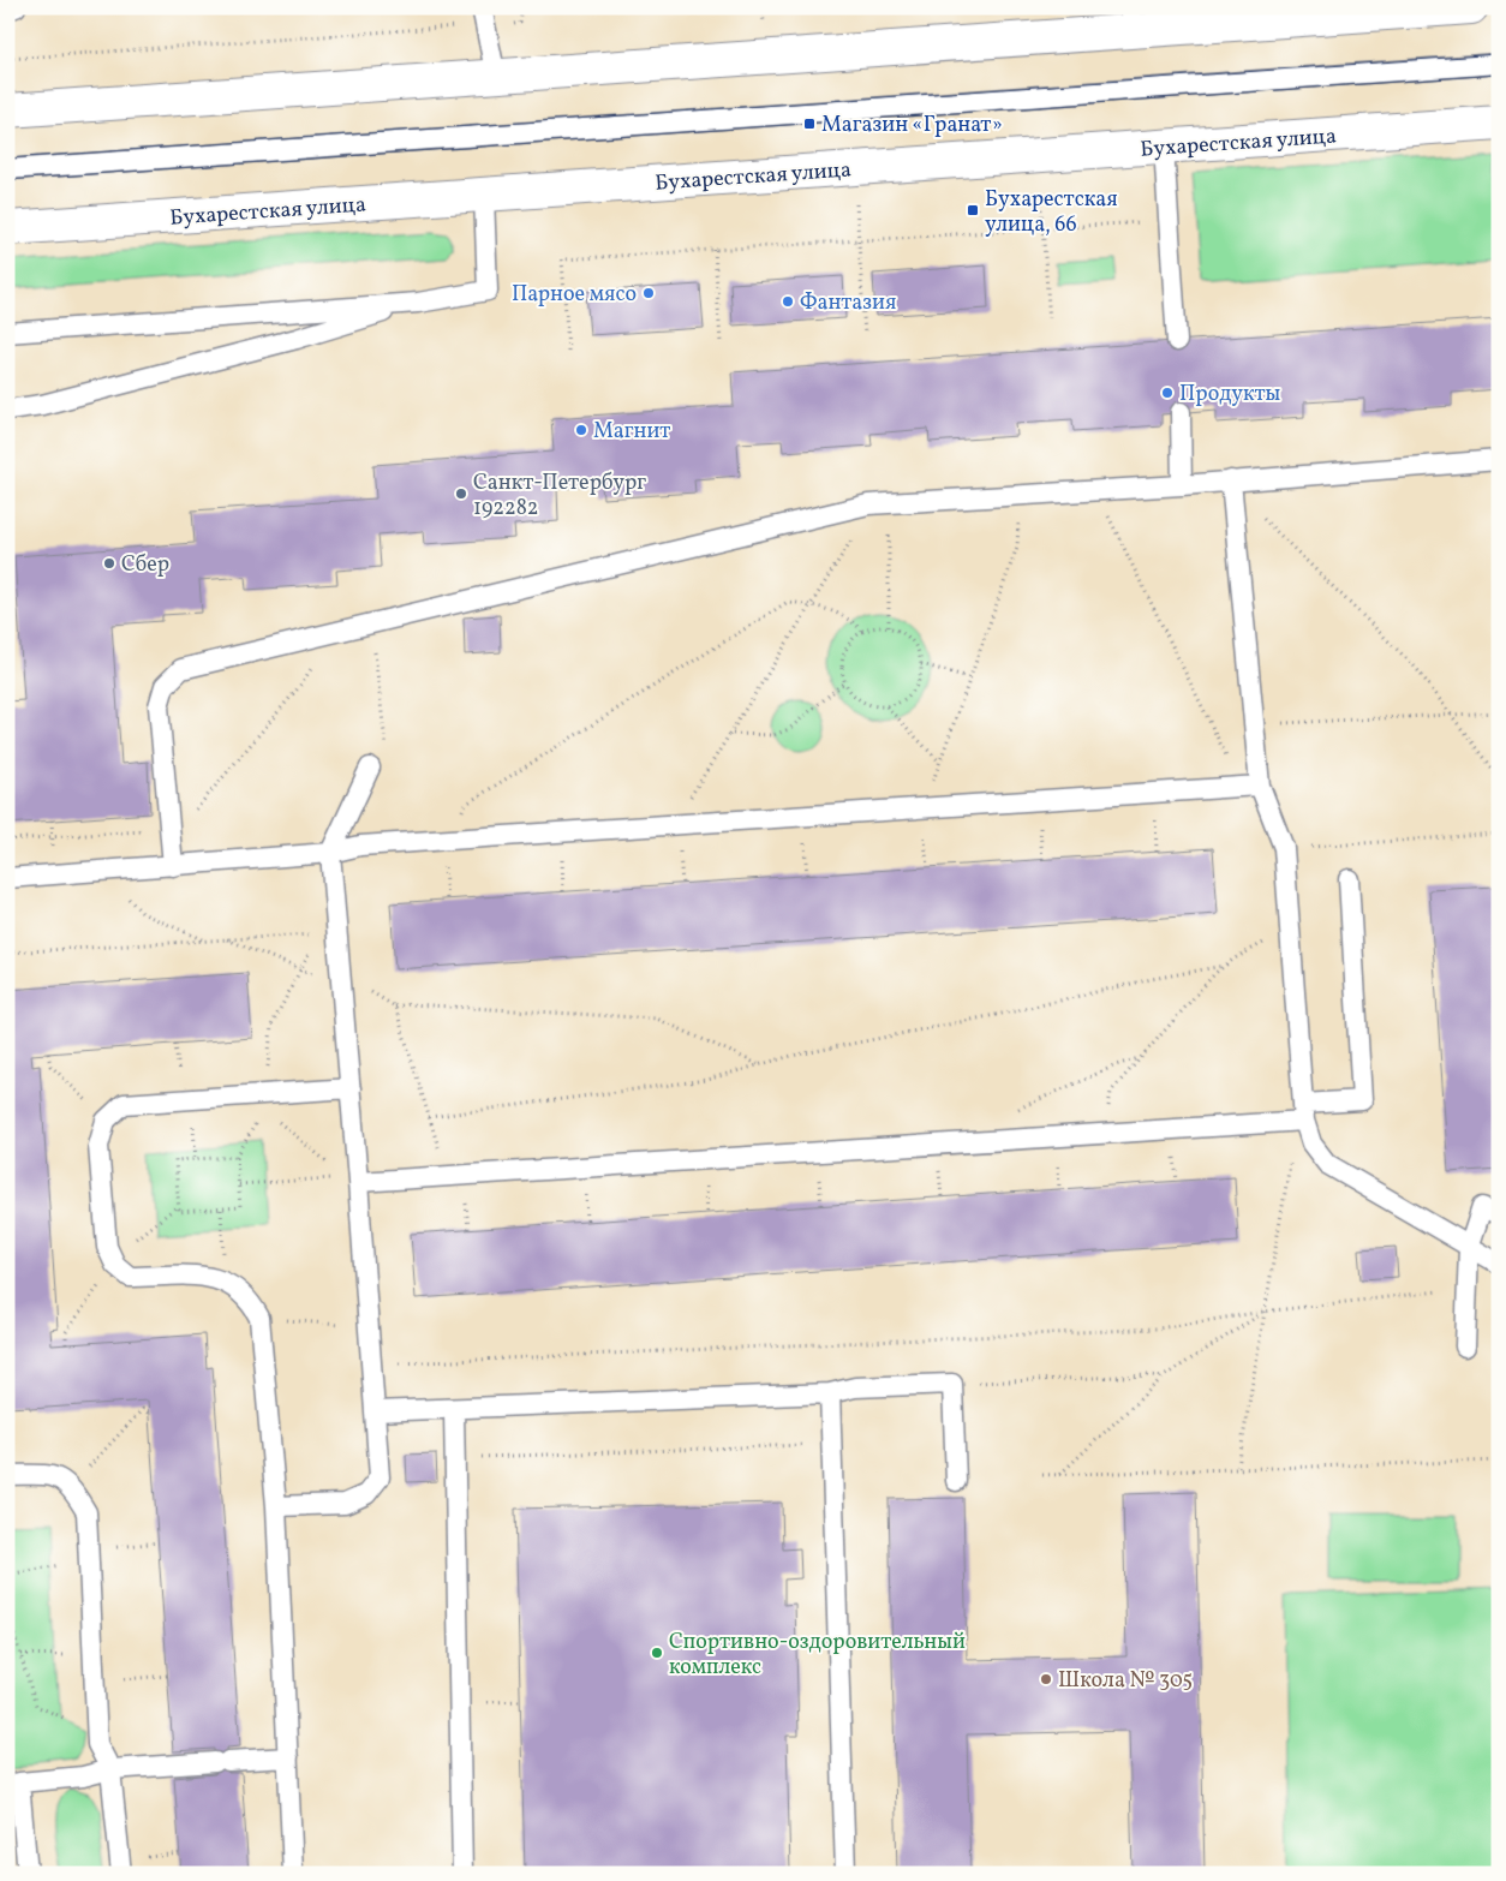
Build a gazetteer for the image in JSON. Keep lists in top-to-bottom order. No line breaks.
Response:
{"streets":{"main road":["Бухарестская улица"]},"places":{"transit":["Магазин «Гранат»","Бухарестская улица, 66"],"other":["Парное мясо","Фантазия","Продукты","Магнит","Санкт-Петербург 192282","Сбер","Спортивно-оздоровительный комплекс","Школа № 305"]}}
